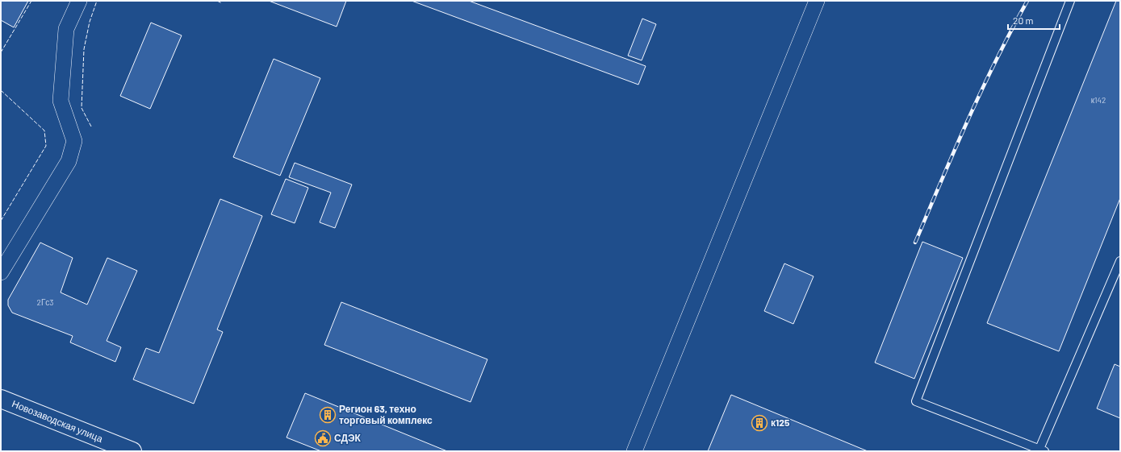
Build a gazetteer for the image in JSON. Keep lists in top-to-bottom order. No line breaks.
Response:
{"streets":{"main road":["Новозаводская улица"]},"places":{"building":["Регион 63, техно торговый комплекс","к125"],"public building":["СДЭК"]},"house_numbers":["к142","2Гс3"],"scale_bar":"20 m"}
